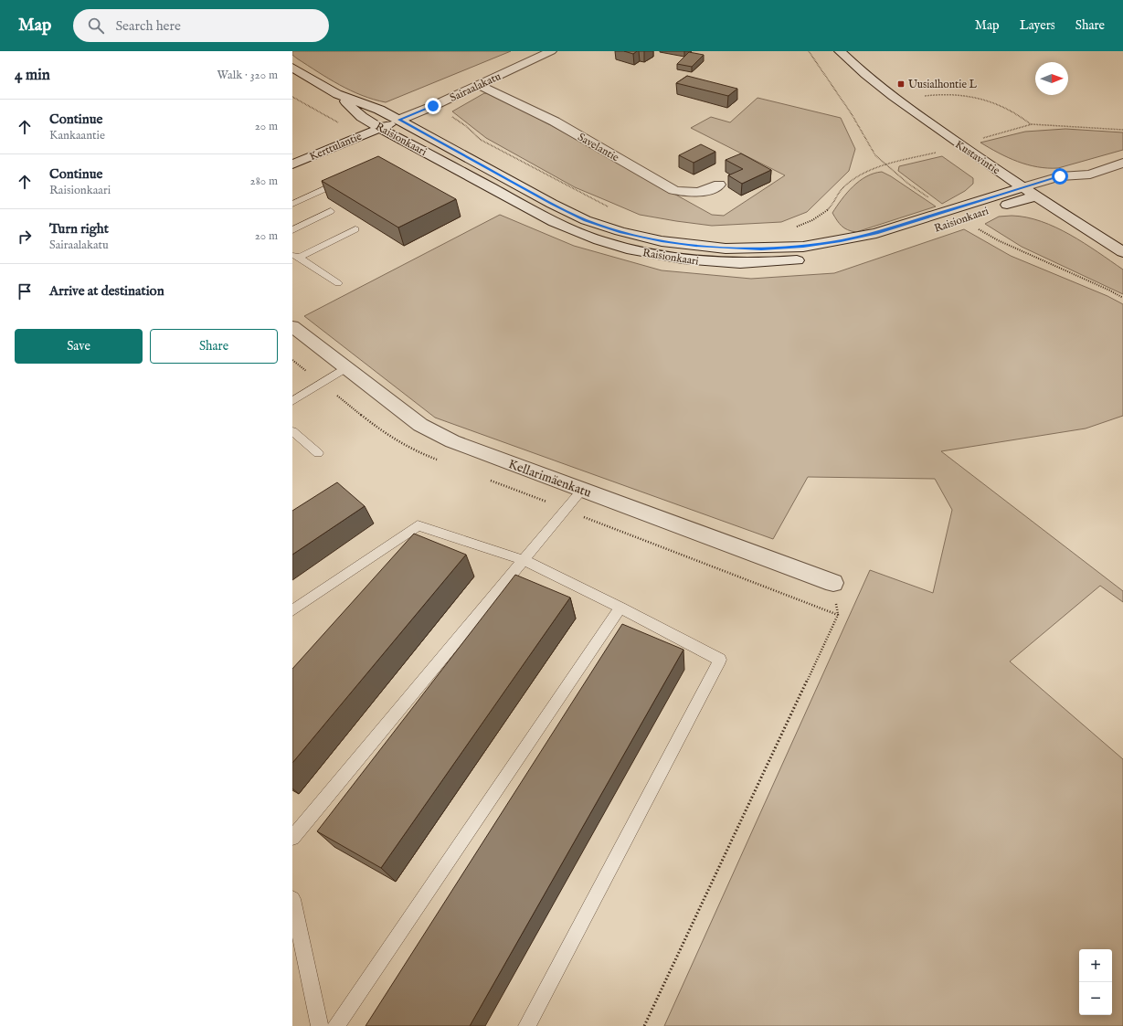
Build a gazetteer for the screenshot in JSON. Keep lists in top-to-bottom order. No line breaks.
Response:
{"streets":{"main road":["Sairaalakatu","Raisionkaari","Kerttulantie","Savelantie","Kustavintie","Kellarimäenkatu"]},"crossings":[["Sairaalakatu","Raisionkaari"],["Sairaalakatu","Kerttulantie"],["Sairaalakatu","Savelantie"],["Raisionkaari","Kerttulantie"],["Raisionkaari","Kustavintie"]],"places":{"transit":["Uusialhontie L"]},"north":"right","page":{"header":"Map","search":"Search here","nav":["Map","Layers","Share"],"heading":["4 min","Walk · 320 m"],"list":[["Continue","Kankaantie","20 m"],["Continue","Raisionkaari","280 m"],["Turn right","Sairaalakatu","20 m"],"Arrive at destination"],"buttons":["Save","Share"],"map_buttons":["+","−"]}}
